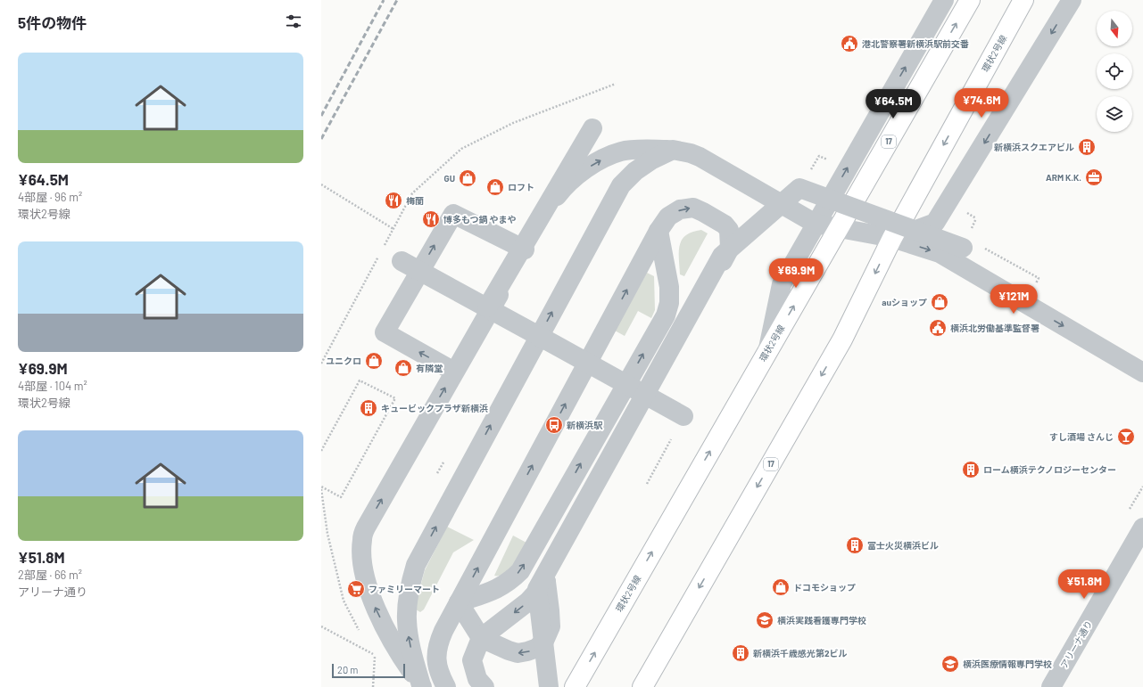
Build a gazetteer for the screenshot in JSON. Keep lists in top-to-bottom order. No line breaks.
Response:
{"streets":{"main road":["環状2号線","17"],"street":["アリーナ通り"]},"places":{"public building":["港北警察署新横浜駅前交番","横浜北労働基準監督署"],"building":["新横浜スクエアビル","キュービックプラザ新横浜","ローム横浜テクノロジーセンター","富士火災横浜ビル","新横浜千歳感光第2ビル"],"office":["ARM K.K."],"shop":["GU","ロフト","auショップ","ユニクロ","有隣堂","ドコモショップ"],"restaurant":["梅蘭","博多もつ鍋 やまや"],"bus stop":["新横浜駅"],"bar":["すし酒場 さんじ"],"supermarket":["ファミリーマート"],"school or university":["横浜実践看護専門学校","横浜医療情報専門学校"]},"scale_bar":"20 m","north":"bottom","page":{"heading":"5件の物件","list":[{"name":"¥64.5M","note":"4部屋 · 96 m² · 環状2号線"},{"name":"¥69.9M","note":"4部屋 · 104 m² · 環状2号線"},{"name":"¥51.8M","note":"2部屋 · 66 m² · アリーナ通り"}],"price":["¥74.6M","¥64.5M","¥69.9M","¥121M","¥51.8M"],"scale":"20 m"}}
